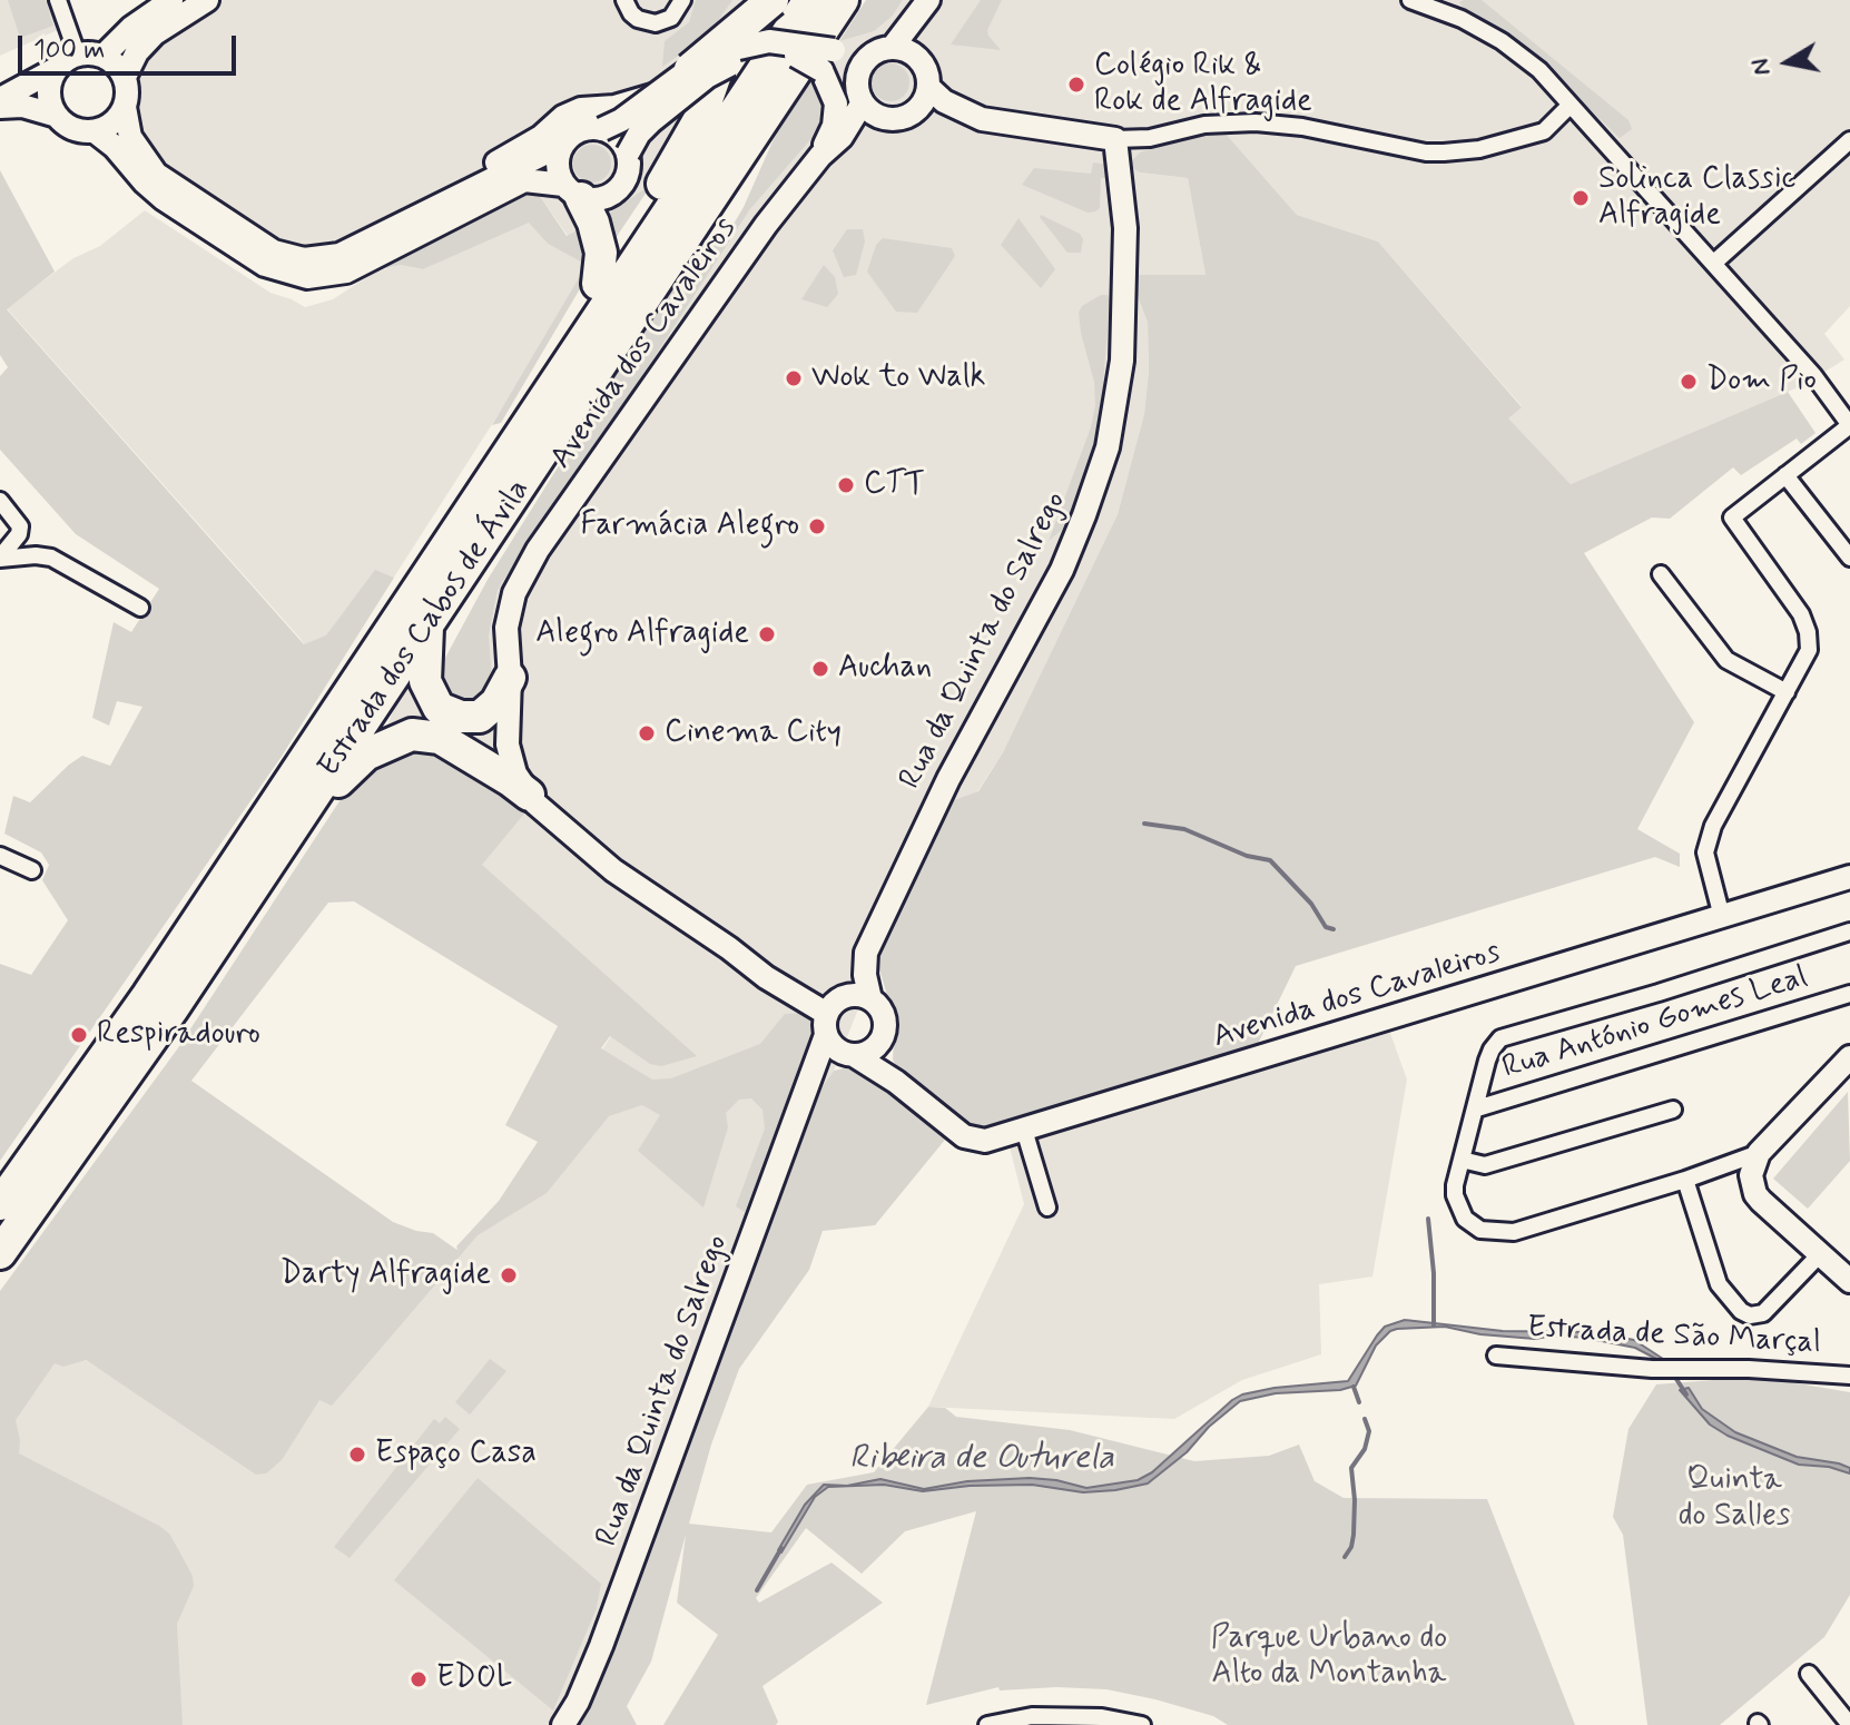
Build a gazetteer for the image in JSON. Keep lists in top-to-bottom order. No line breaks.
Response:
{"streets":{"highway":["Estrada dos Cabos de Ávila"],"street":["Avenida dos Cavaleiros","Rua da Quinta do Salrego","Rua António Gomes Leal","Estrada de São Marçal"]},"crossings":[["Avenida dos Cavaleiros","Rua da Quinta do Salrego"]],"water":["Ribeira de Outurela"],"parks":["Quinta do Salles","Parque Urbano do Alto da Montanha"],"places":["Colégio Rik & Rok de Alfragide","Solinca Classic Alfragide","Wok to Walk","Dom Pio","CTT","Farmácia Alegro","Alegro Alfragide","Auchan","Cinema City","Respiradouro","Darty Alfragide","Espaço Casa","EDOL"],"scale_bar":"100 m","north":"left"}
